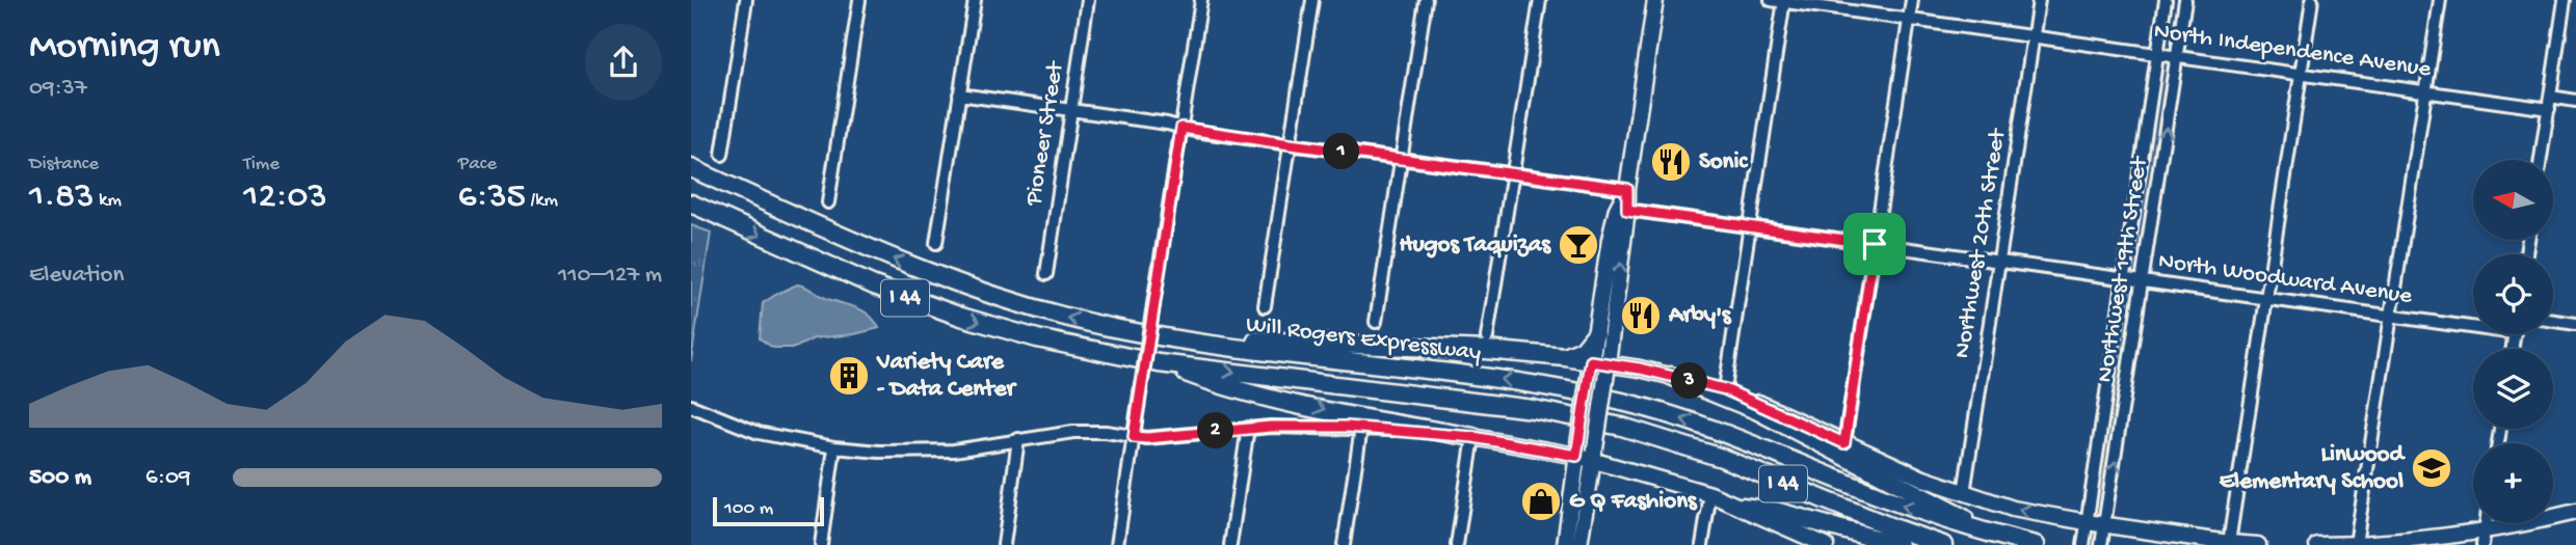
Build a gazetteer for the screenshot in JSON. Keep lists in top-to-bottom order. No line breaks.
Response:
{"streets":{"highway":["I 44","Will Rogers Expressway"],"street":["North Independence Avenue","Pioneer Street","Northwest 20th Street","Northwest 19th Street","North Woodward Avenue"]},"crossings":[["North Independence Avenue","Northwest 20th Street"],["North Independence Avenue","Northwest 19th Street"],["Northwest 20th Street","North Woodward Avenue"],["Northwest 19th Street","North Woodward Avenue"]],"places":{"restaurant":["Sonic","Arby's"],"bar":["Hugos Taquizas"],"building":["Variety Care - Data Center"],"school or university":["Linwood Elementary School"],"shop":["G Q Fashions"]},"scale_bar":"100 m","north":"left","page":{"heading":["Morning run","09:37"],"stats":[["Distance","1.83 km"],["Time","12:03"],["Pace","6:35 /km"]],"pins":["1","3","2"],"map_buttons":"+","chart":["Elevation","110–127 m"],"list":[{"name":"500 m","note":"6:09"}],"scale":"100 m"}}
